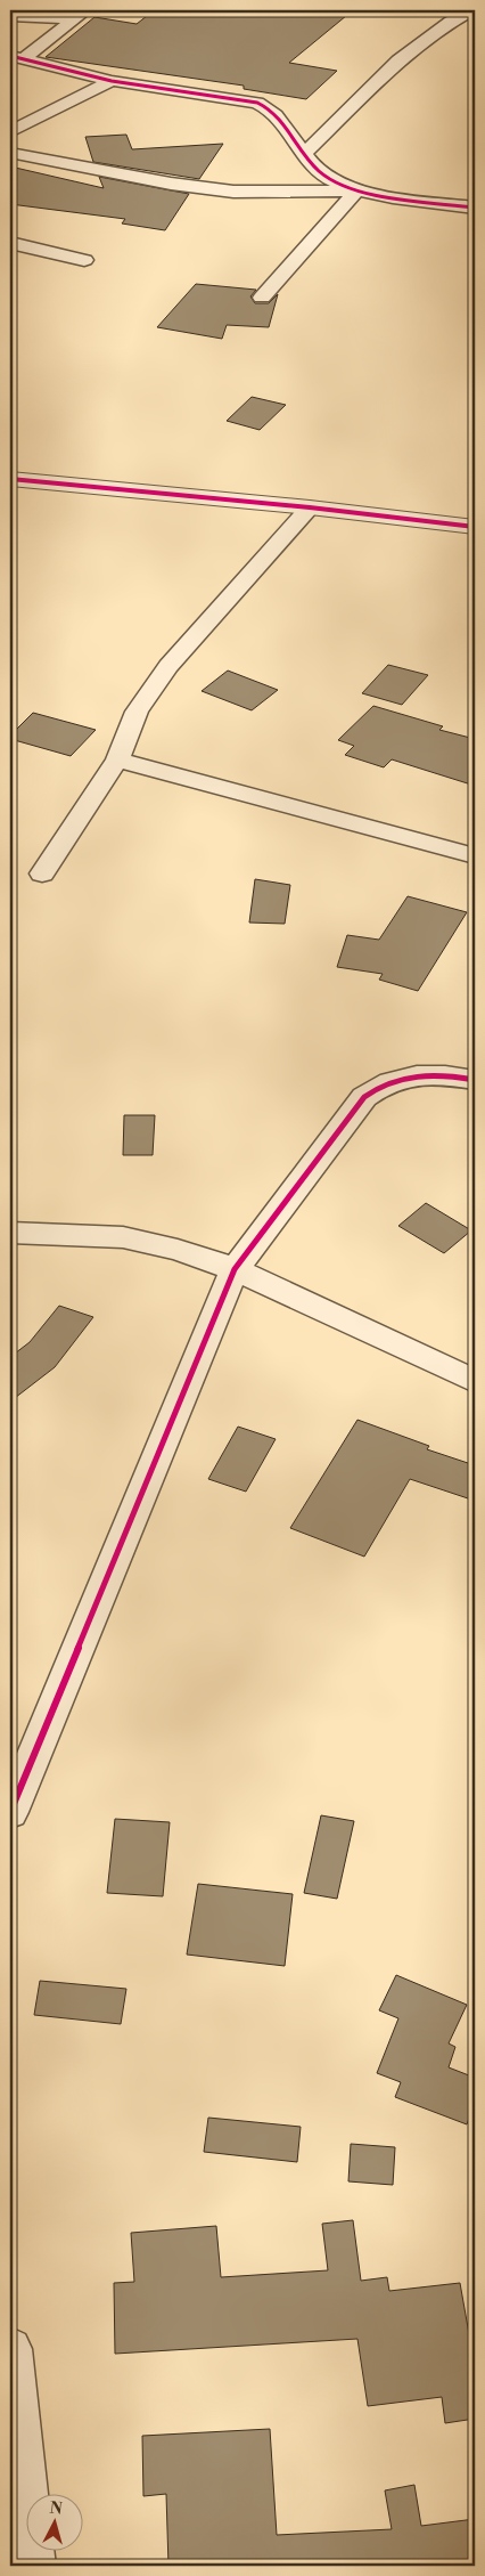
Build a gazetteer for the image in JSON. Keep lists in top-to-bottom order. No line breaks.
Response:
{"north":"top"}
